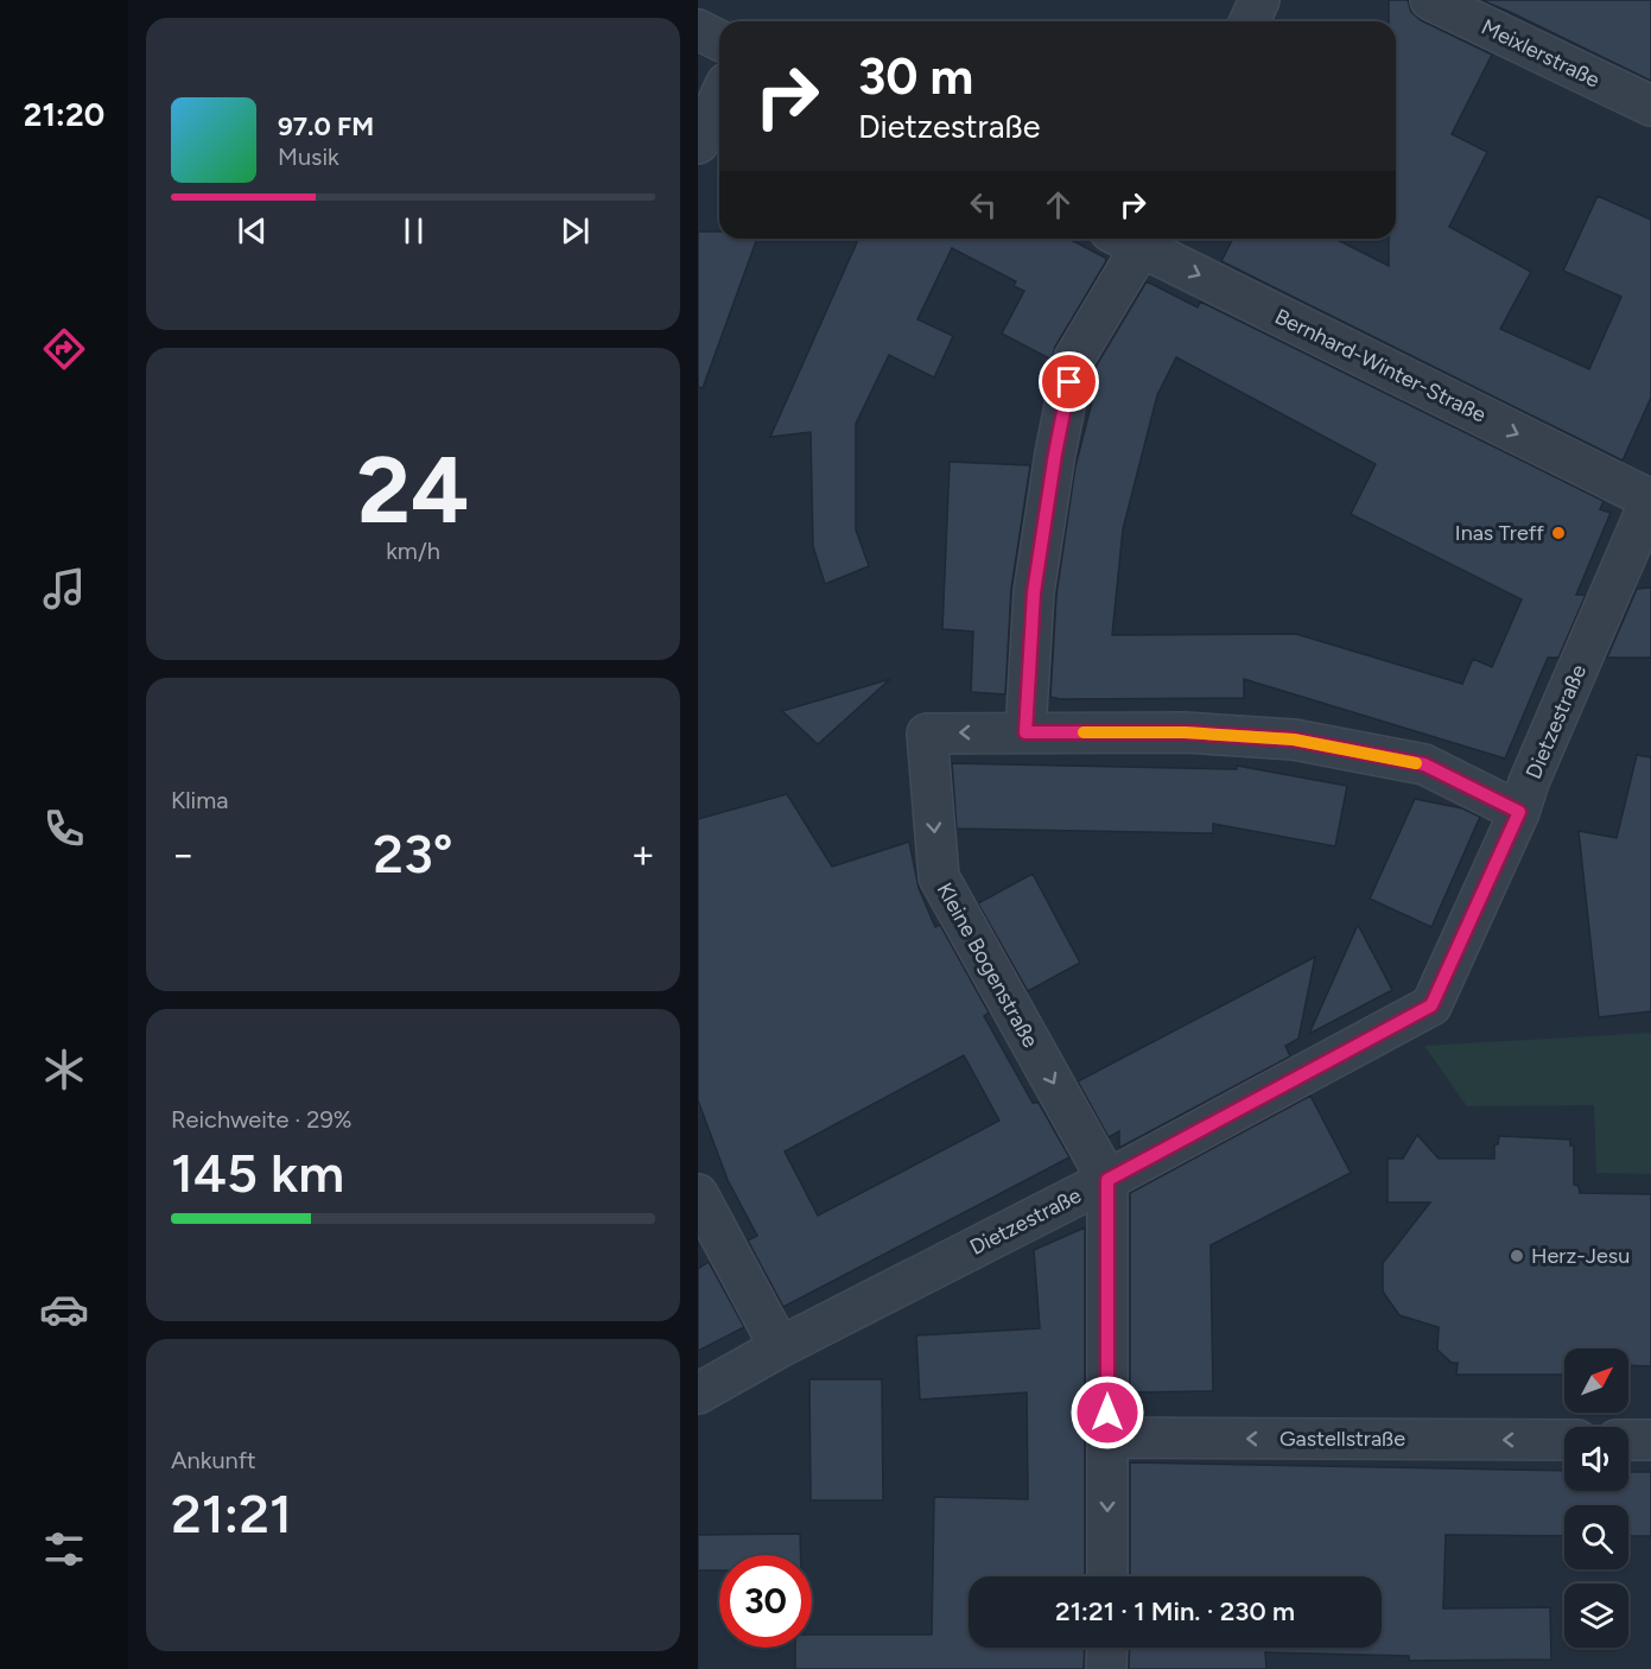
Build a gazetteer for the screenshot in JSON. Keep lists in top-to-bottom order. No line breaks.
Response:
{"streets":{"street":["Meixlerstraße","Bernhard-Winter-Straße","Dietzestraße","Kleine Bogenstraße","Gastellstraße"]},"crossings":[["Bernhard-Winter-Straße","Dietzestraße"],["Dietzestraße","Kleine Bogenstraße"]],"one_way":["Bernhard-Winter-Straße","Gastellstraße"],"places":["Inas Treff","Herz-Jesu"],"north":"top right","page":{"tabs":"21:20","turn":["30 m","Dietzestraße"],"song":["97.0 FM","Musik"],"tile":[["24","km/h"],"Klima",["Reichweite · 29%","145 km"],["Ankunft","21:21"]],"heat":["−","23°","+"],"limit":"30","trip":"21:21 · 1 Min. · 230 m"}}
